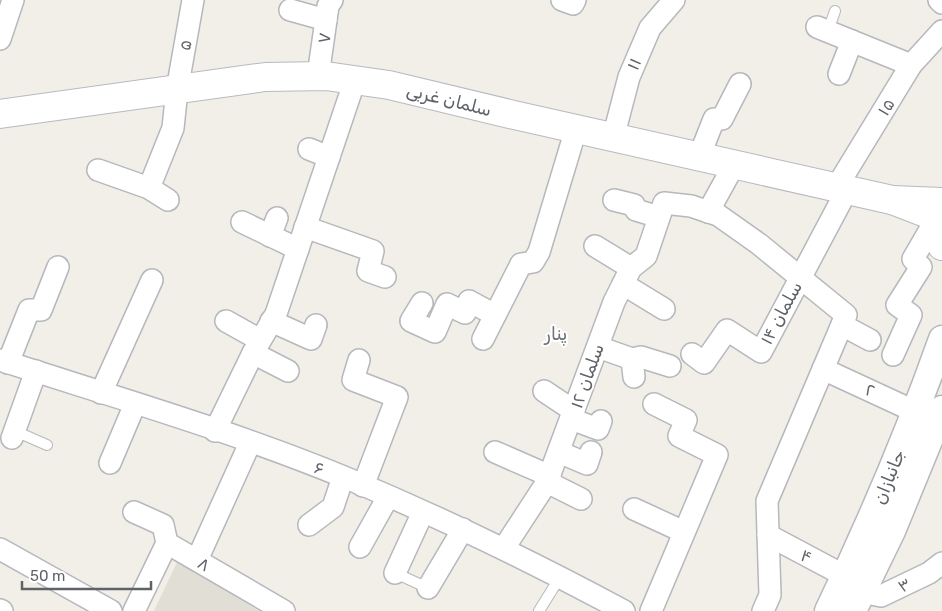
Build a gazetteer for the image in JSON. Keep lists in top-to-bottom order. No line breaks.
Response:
{"streets":{"main road":["سلمان غربی"],"street":["۷","۵","۱۱","۱۵","سلمان ۱۴","سلمان ۱۲","۲","۶","جانبازان","۴","۸","۳"]},"crossings":[["۷","سلمان غربی"],["۵","سلمان غربی"],["۱۱","سلمان غربی"],["سلمان غربی","۱۵"],["سلمان غربی","سلمان ۱۴"],["۱۵","سلمان ۱۴"],["سلمان ۱۲","۶"],["۲","جانبازان"],["جانبازان","۴"],["جانبازان","۳"],["۴","۳"]],"districts":["پنار"],"scale_bar":"50 m"}
